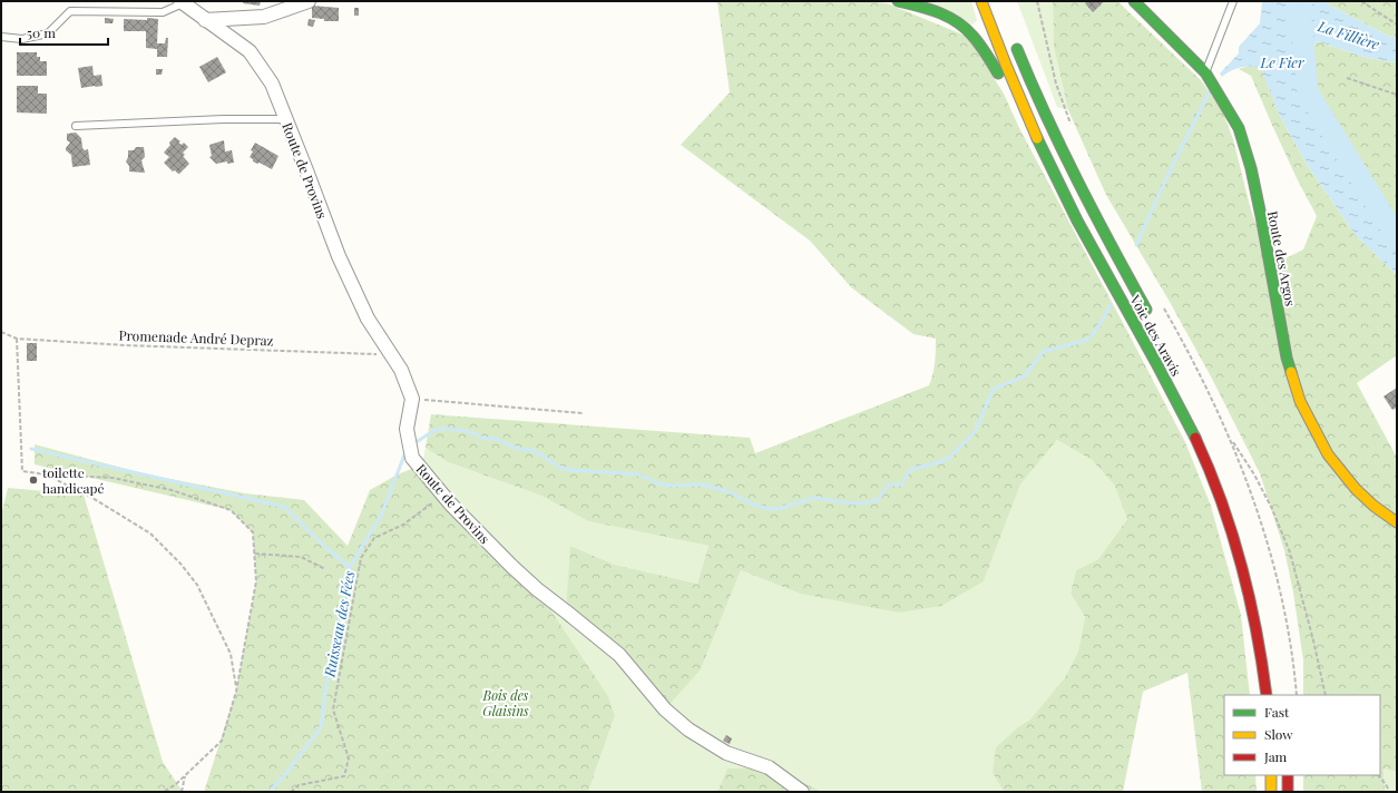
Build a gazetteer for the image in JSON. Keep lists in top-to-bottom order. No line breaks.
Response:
{"streets":{"main road":["Route des Argos","Voie des Aravis"],"street":["Route de Provins"],"path":["Promenade André Depraz"]},"crossings":[["Route de Provins","Promenade André Depraz"]],"water":["La Fillière","Le Fier","Ruisseau des Fées"],"parks":["Bois des Glaisins"],"places":["toilette handicapé"],"legend":["Fast","Slow","Jam"],"scale_bar":"50 m"}
